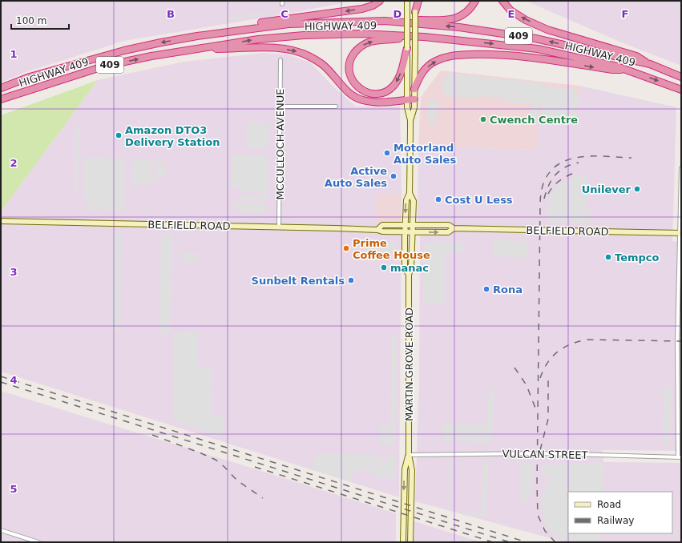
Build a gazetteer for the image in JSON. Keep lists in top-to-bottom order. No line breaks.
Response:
{"streets":{"highway":["HIGHWAY 409","409"],"main road":["BELFIELD ROAD","MARTIN GROVE ROAD"],"street":["MCCULLOCH AVENUE","VULCAN STREET"]},"crossings":[["MCCULLOCH AVENUE","BELFIELD ROAD"],["BELFIELD ROAD","MARTIN GROVE ROAD"],["MARTIN GROVE ROAD","VULCAN STREET"]],"places":["Cwench Centre","Amazon DTO3 Delivery Station","Motorland Auto Sales","Active Auto Sales","Unilever","Cost U Less","Prime Coffee House","Tempco","manac","Sunbelt Rentals","Rona"],"legend":["Road","Railway"],"scale_bar":"100 m","grid":{"columns":["B","C","D","E","F"],"rows":["1","2","3","4","5"]}}
